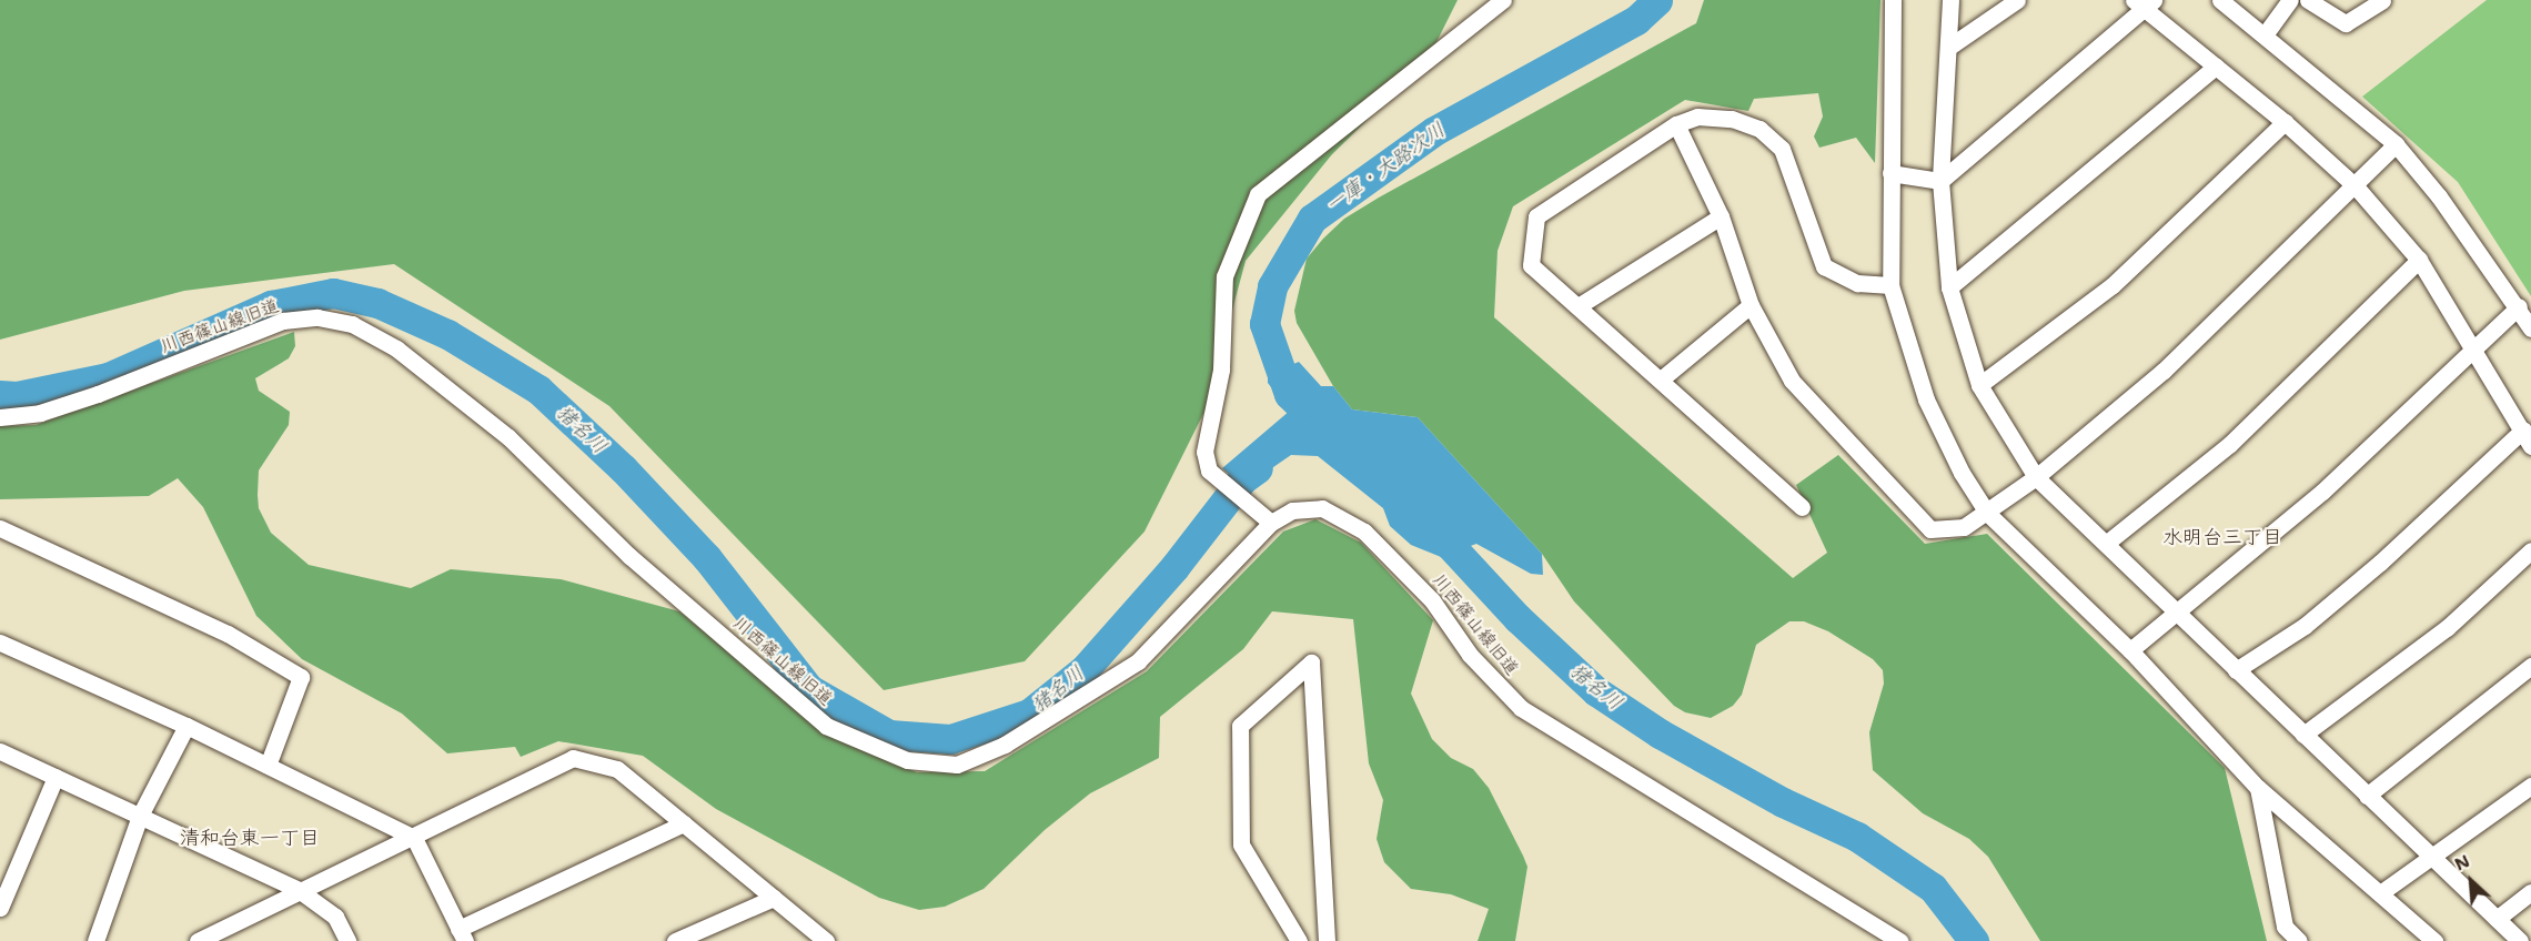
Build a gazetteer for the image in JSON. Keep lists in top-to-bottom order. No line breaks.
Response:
{"streets":{"street":["川西篠山線旧道"]},"districts":["水明台三丁目","清和台東一丁目"],"water":["一庫・大路次川","猪名川"],"north":"top left"}
